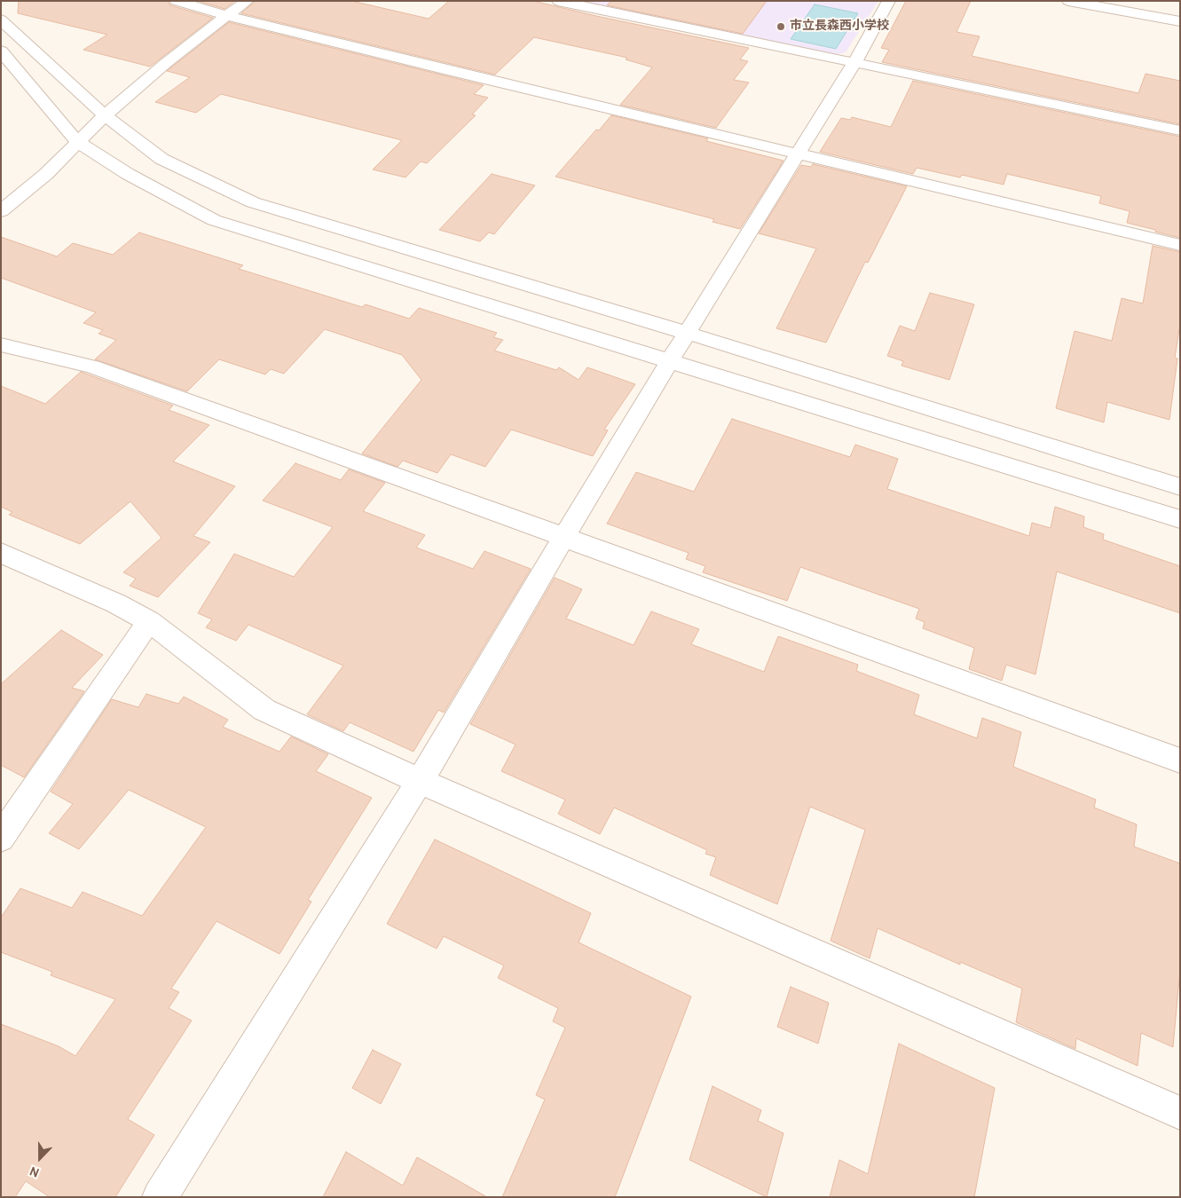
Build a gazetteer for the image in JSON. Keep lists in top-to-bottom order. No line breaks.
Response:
{"places":["市立長森西小学校"],"north":"bottom"}
